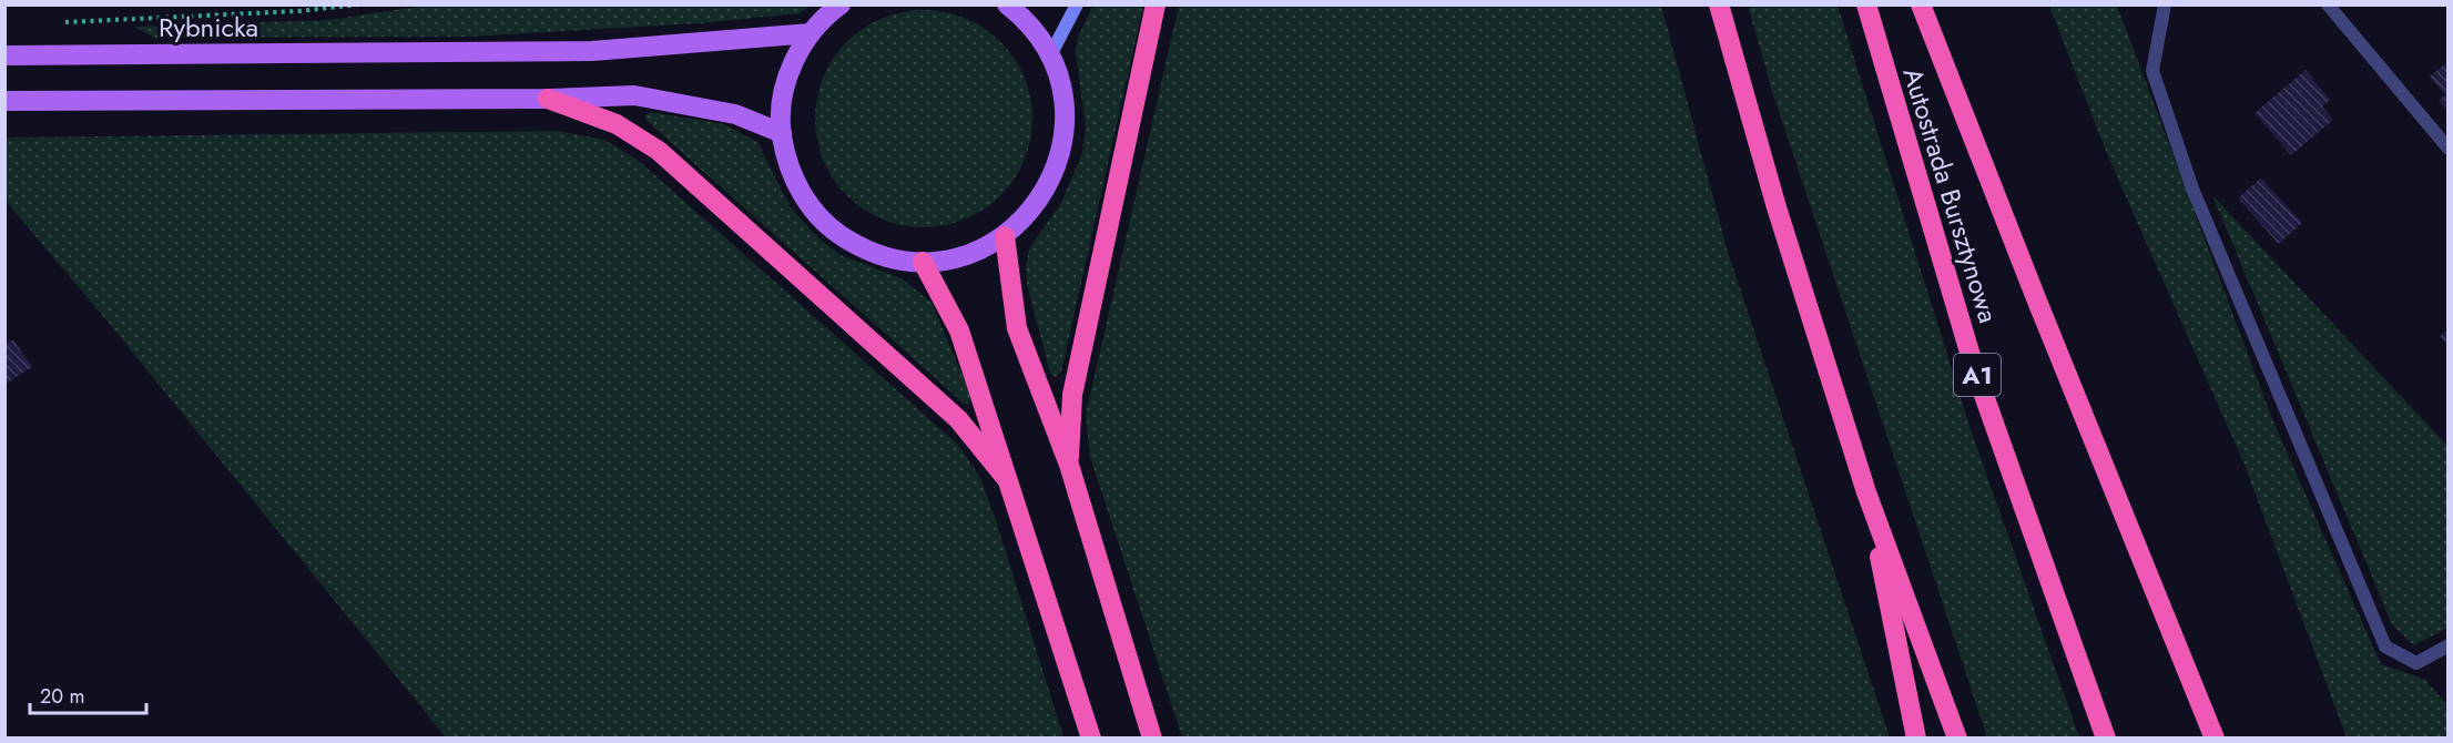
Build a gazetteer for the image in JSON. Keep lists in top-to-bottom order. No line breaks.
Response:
{"streets":{"highway":["Autostrada Bursztynowa","A1"],"main road":["Rybnicka"]},"scale_bar":"20 m"}
